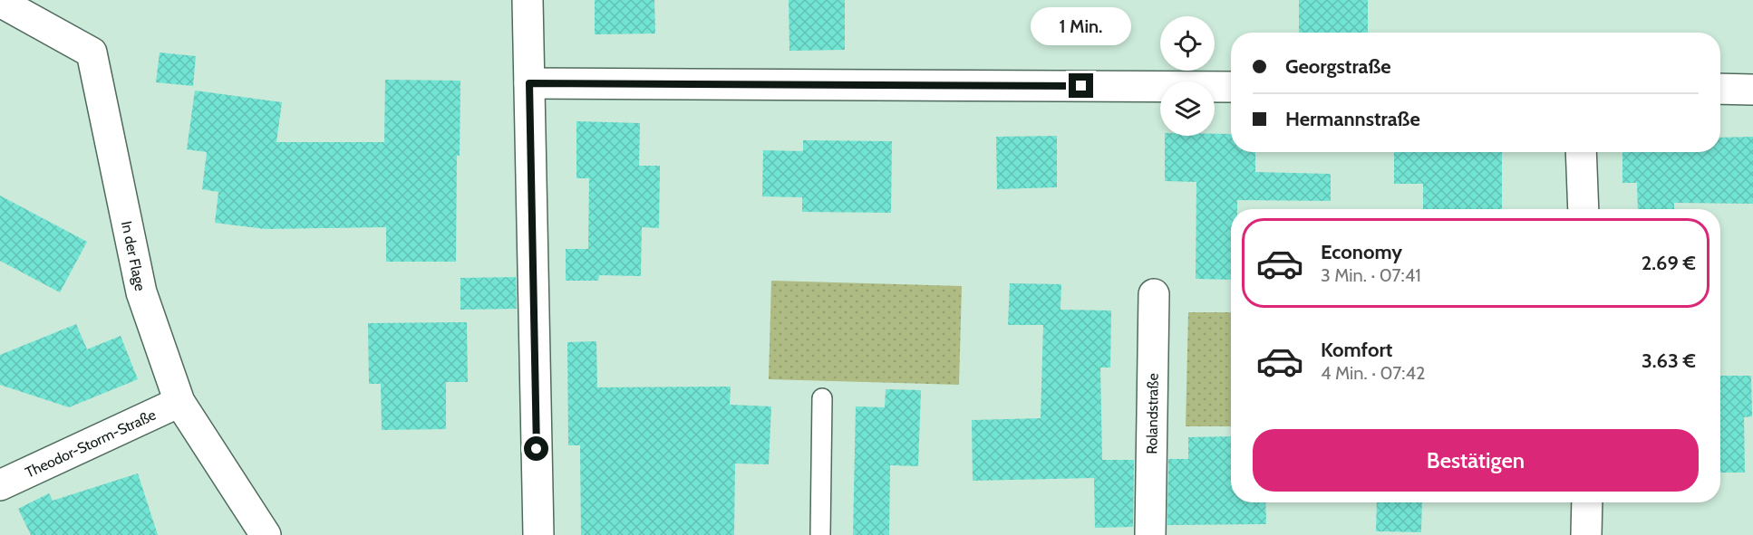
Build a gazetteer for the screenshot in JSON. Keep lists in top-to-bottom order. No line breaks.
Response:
{"streets":{"street":["In der Flage","Rolandstraße","Theodor-Storm-Straße"]},"crossings":[["In der Flage","Theodor-Storm-Straße"]],"page":{"bubble":"1 Min.","banner":["Georgstraße","Hermannstraße"],"list":[{"name":"Economy","note":"3 Min. · 07:41","value":"2.69 €"},{"name":"Komfort","note":"4 Min. · 07:42","value":"3.63 €"}],"buttons":"Bestätigen"}}
